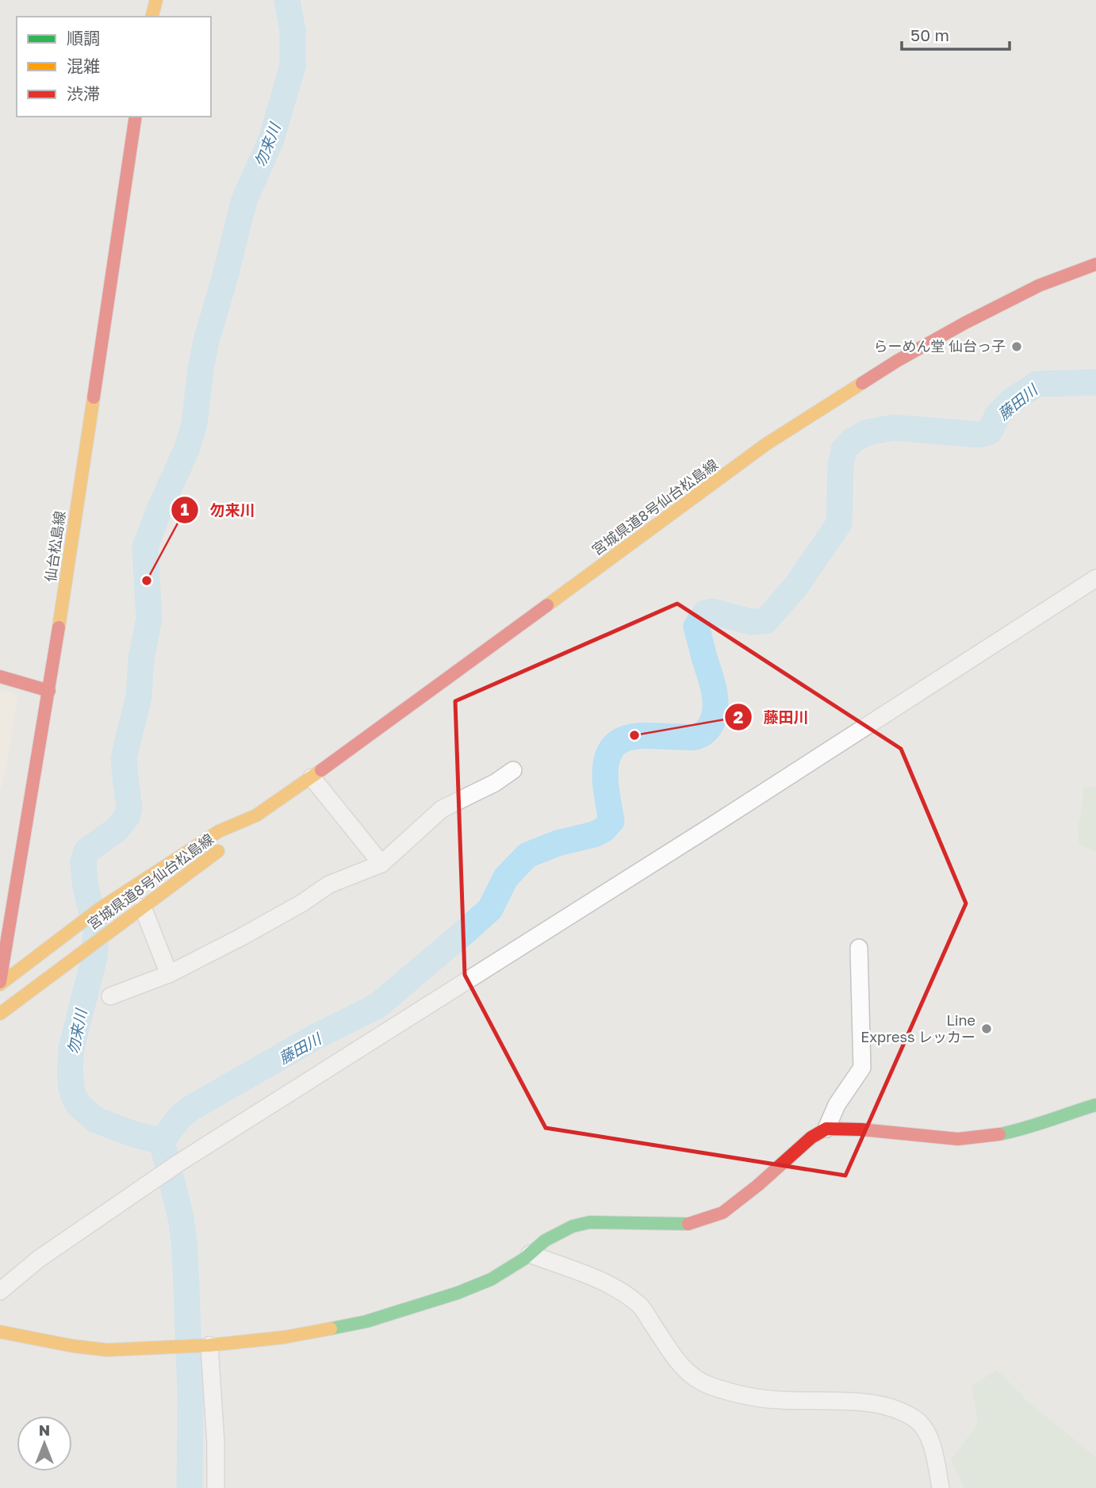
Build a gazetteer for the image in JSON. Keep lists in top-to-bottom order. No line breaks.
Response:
{"streets":{"main road":["宮城県道8号仙台松島線","仙台松島線"]},"crossings":[["宮城県道8号仙台松島線","仙台松島線"]],"water":["勿来川","藤田川"],"places":["らーめん堂 仙台っ子","勿来川","藤田川","Line Express レッカー"],"legend":["順調","混雑","渋滞"],"scale_bar":"50 m","north":"top"}
